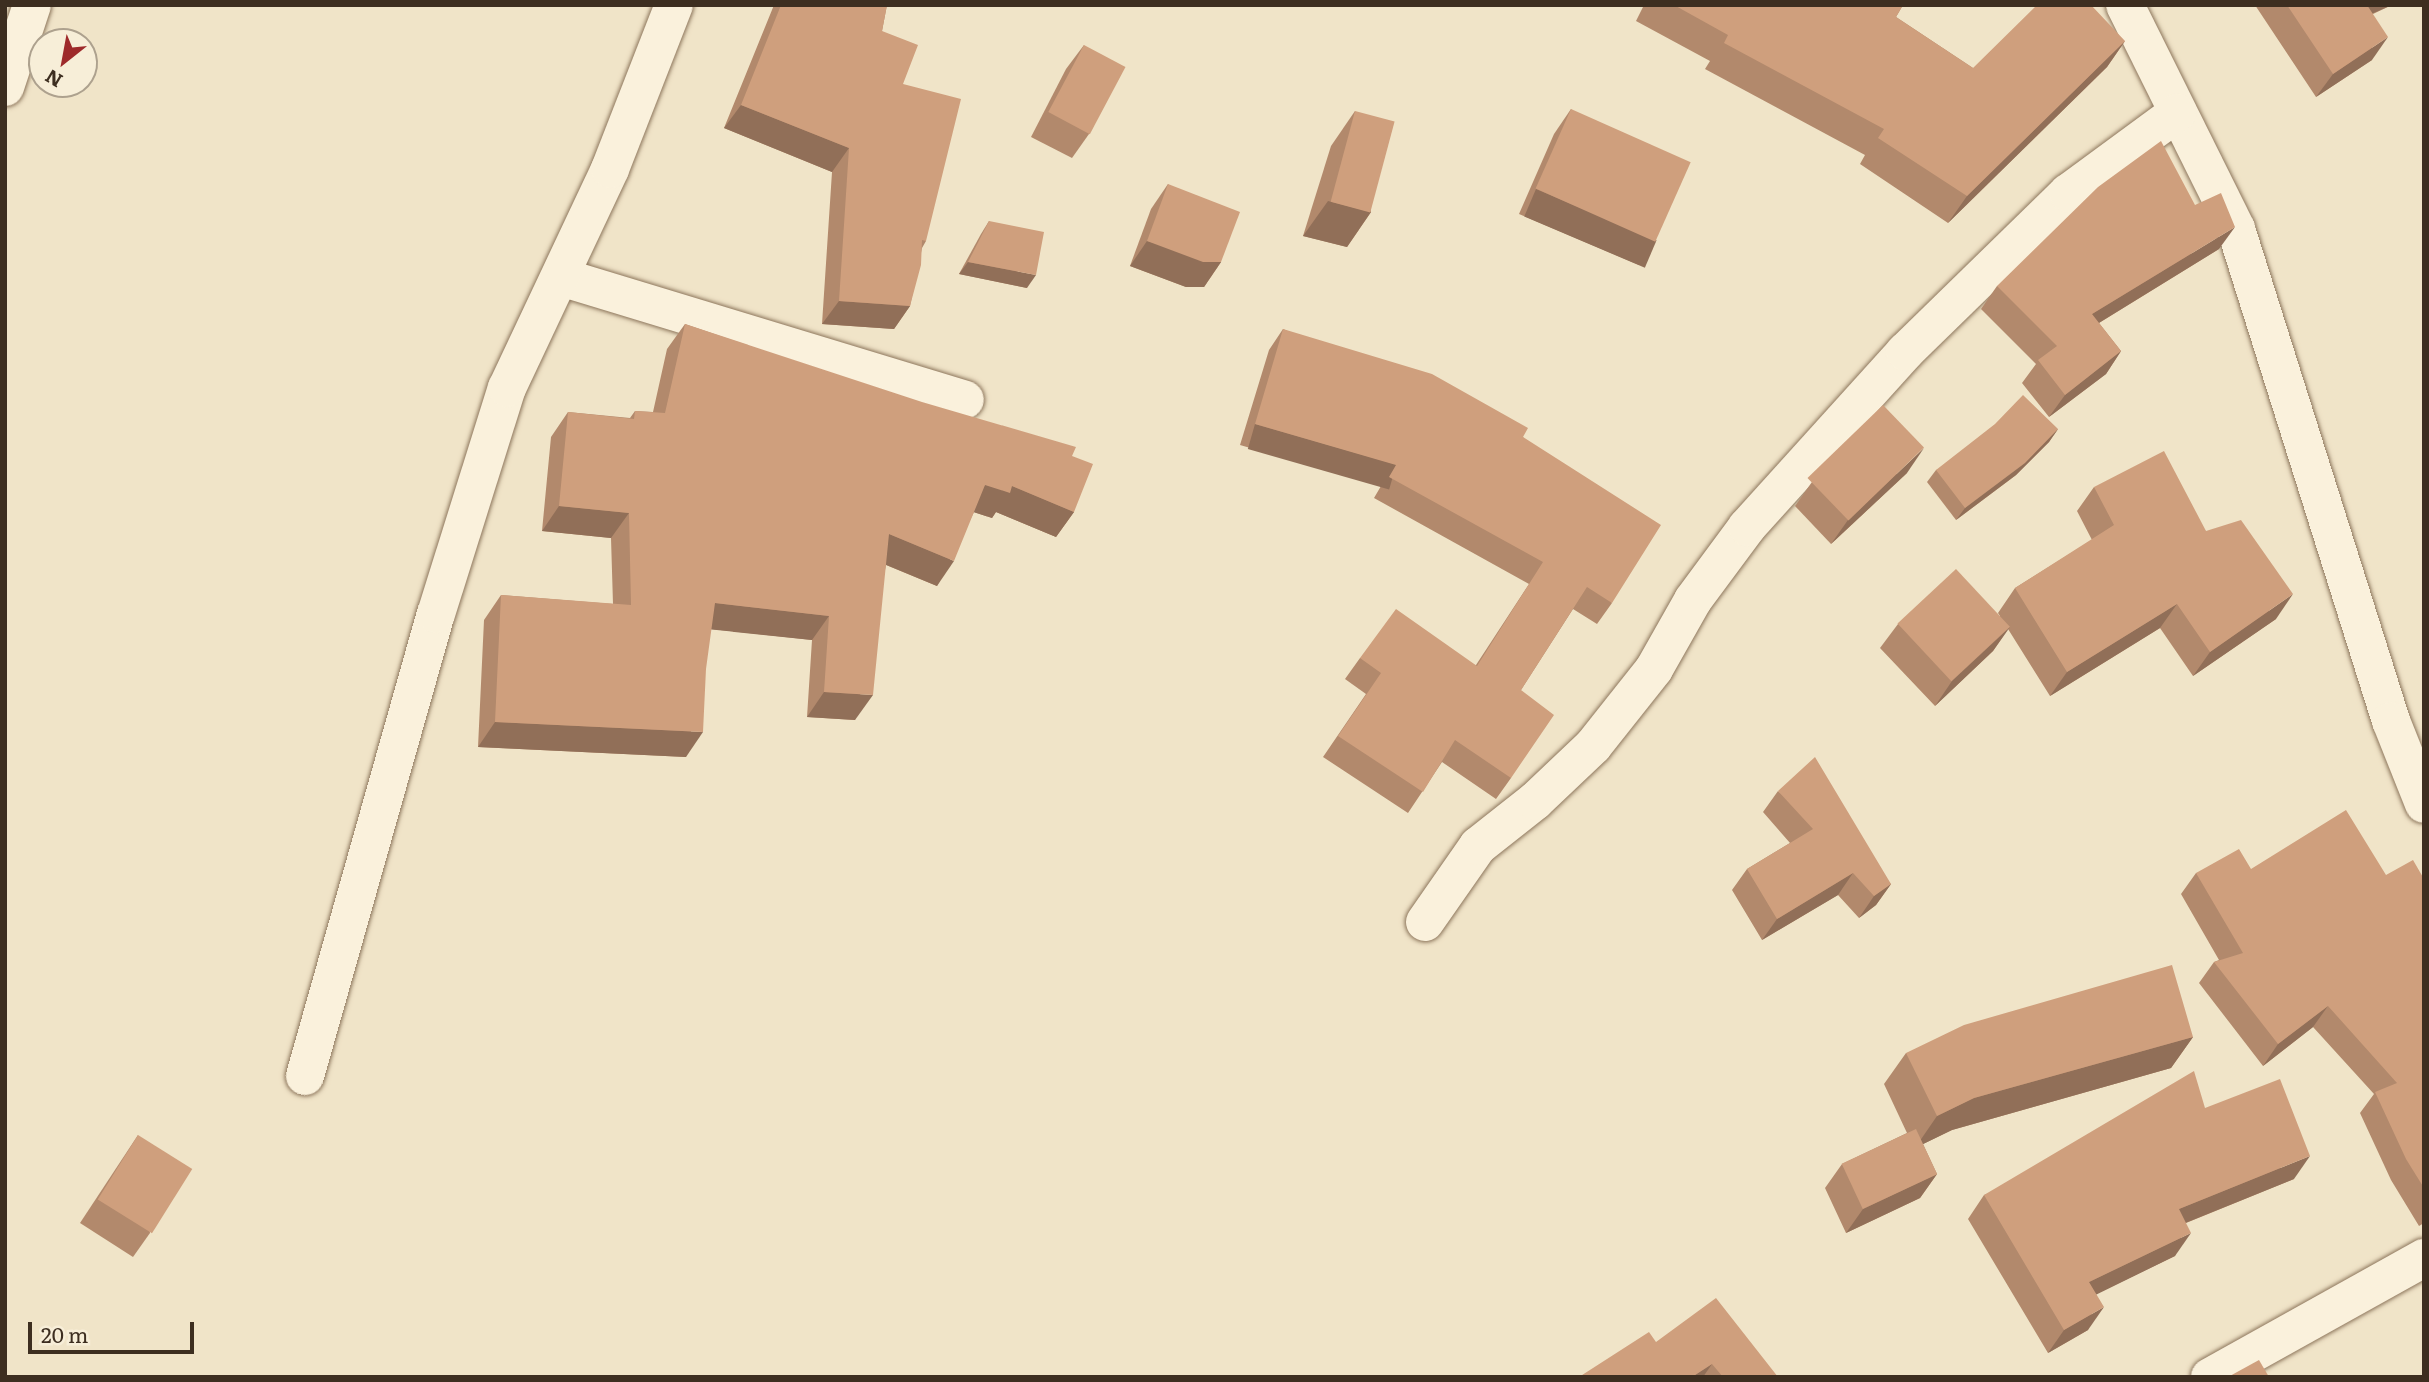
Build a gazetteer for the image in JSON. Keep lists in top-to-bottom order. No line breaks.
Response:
{"scale_bar":"20 m","north":"bottom left"}
